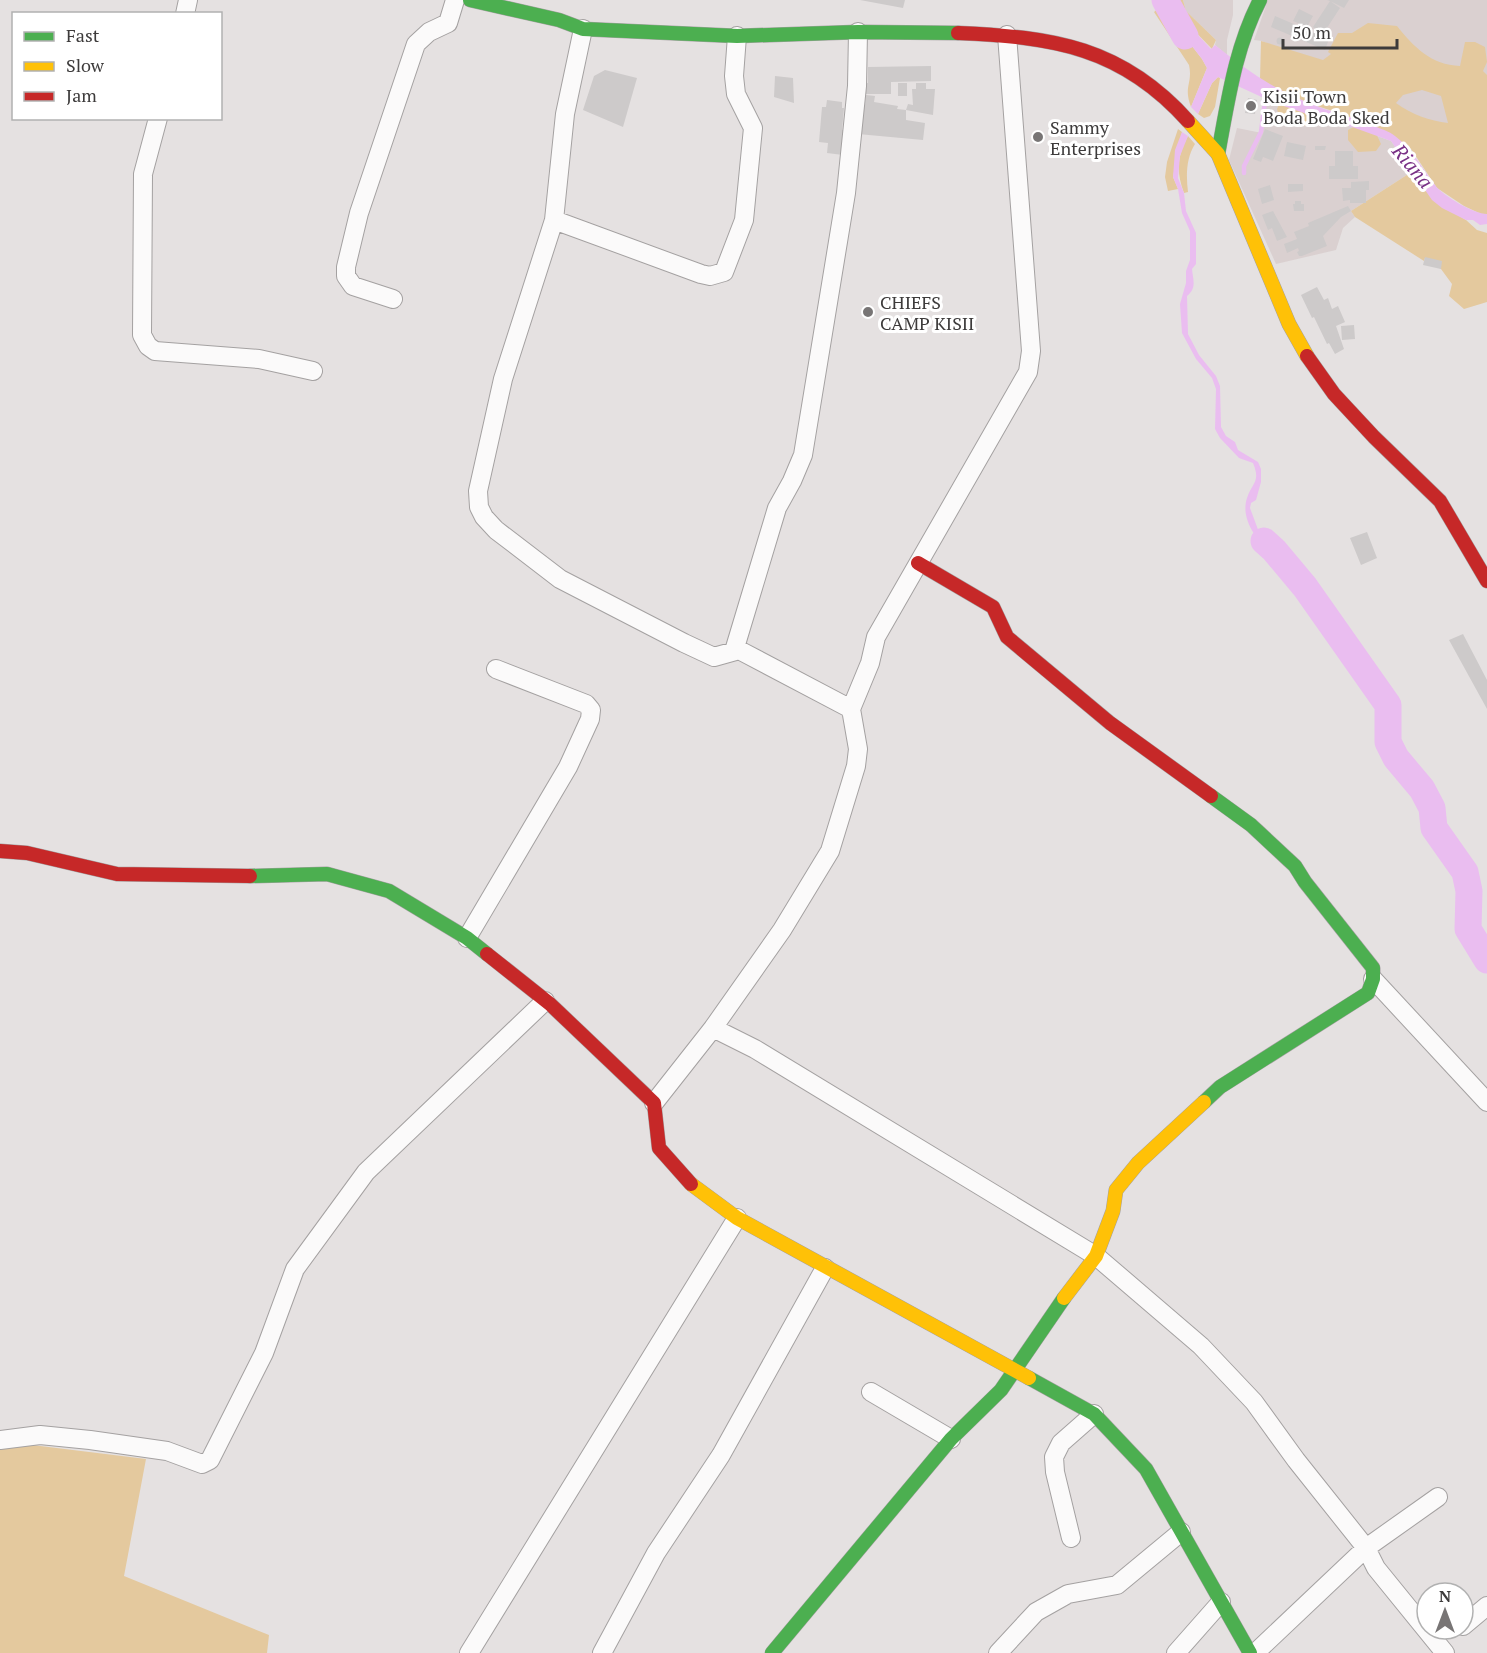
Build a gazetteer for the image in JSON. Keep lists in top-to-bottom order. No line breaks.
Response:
{"water":["Riana"],"places":["Kisii Town Boda Boda Sked","Sammy Enterprises","CHIEFS CAMP KISII"],"legend":["Fast","Slow","Jam"],"scale_bar":"50 m","north":"top"}
